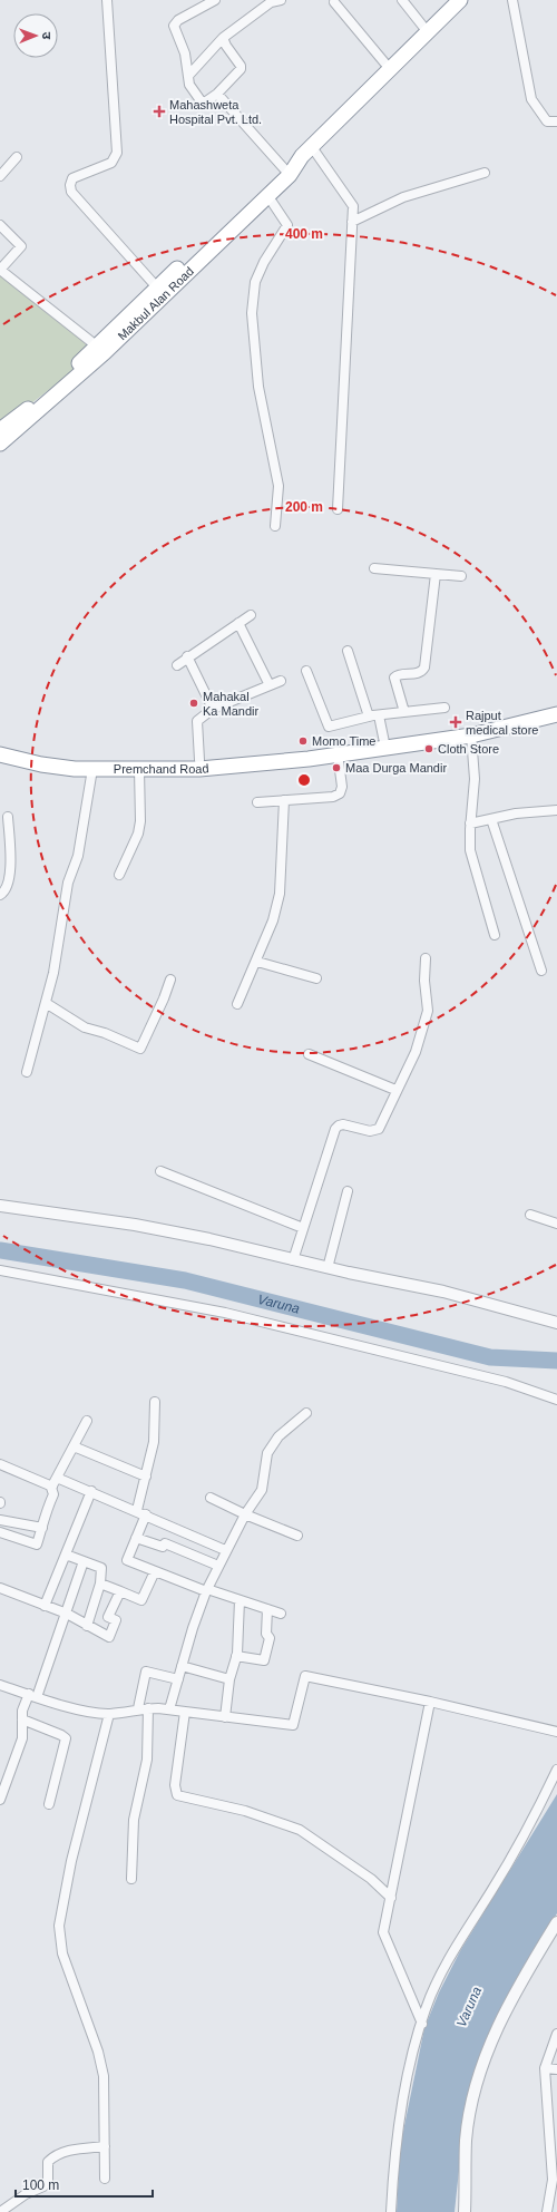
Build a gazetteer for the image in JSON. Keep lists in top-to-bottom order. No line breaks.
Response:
{"streets":{"highway":["Makbul Alan Road","Premchand Road"]},"water":["Varuna"],"places":{"health":["Mahashweta Hospital Pvt. Ltd.","Rajput medical store"],"other":["Mahakal Ka Mandir","Momo Time","Cloth Store","Maa Durga Mandir"]},"scale_bar":"100 m","north":"right","rings":["400 m","200 m"]}
